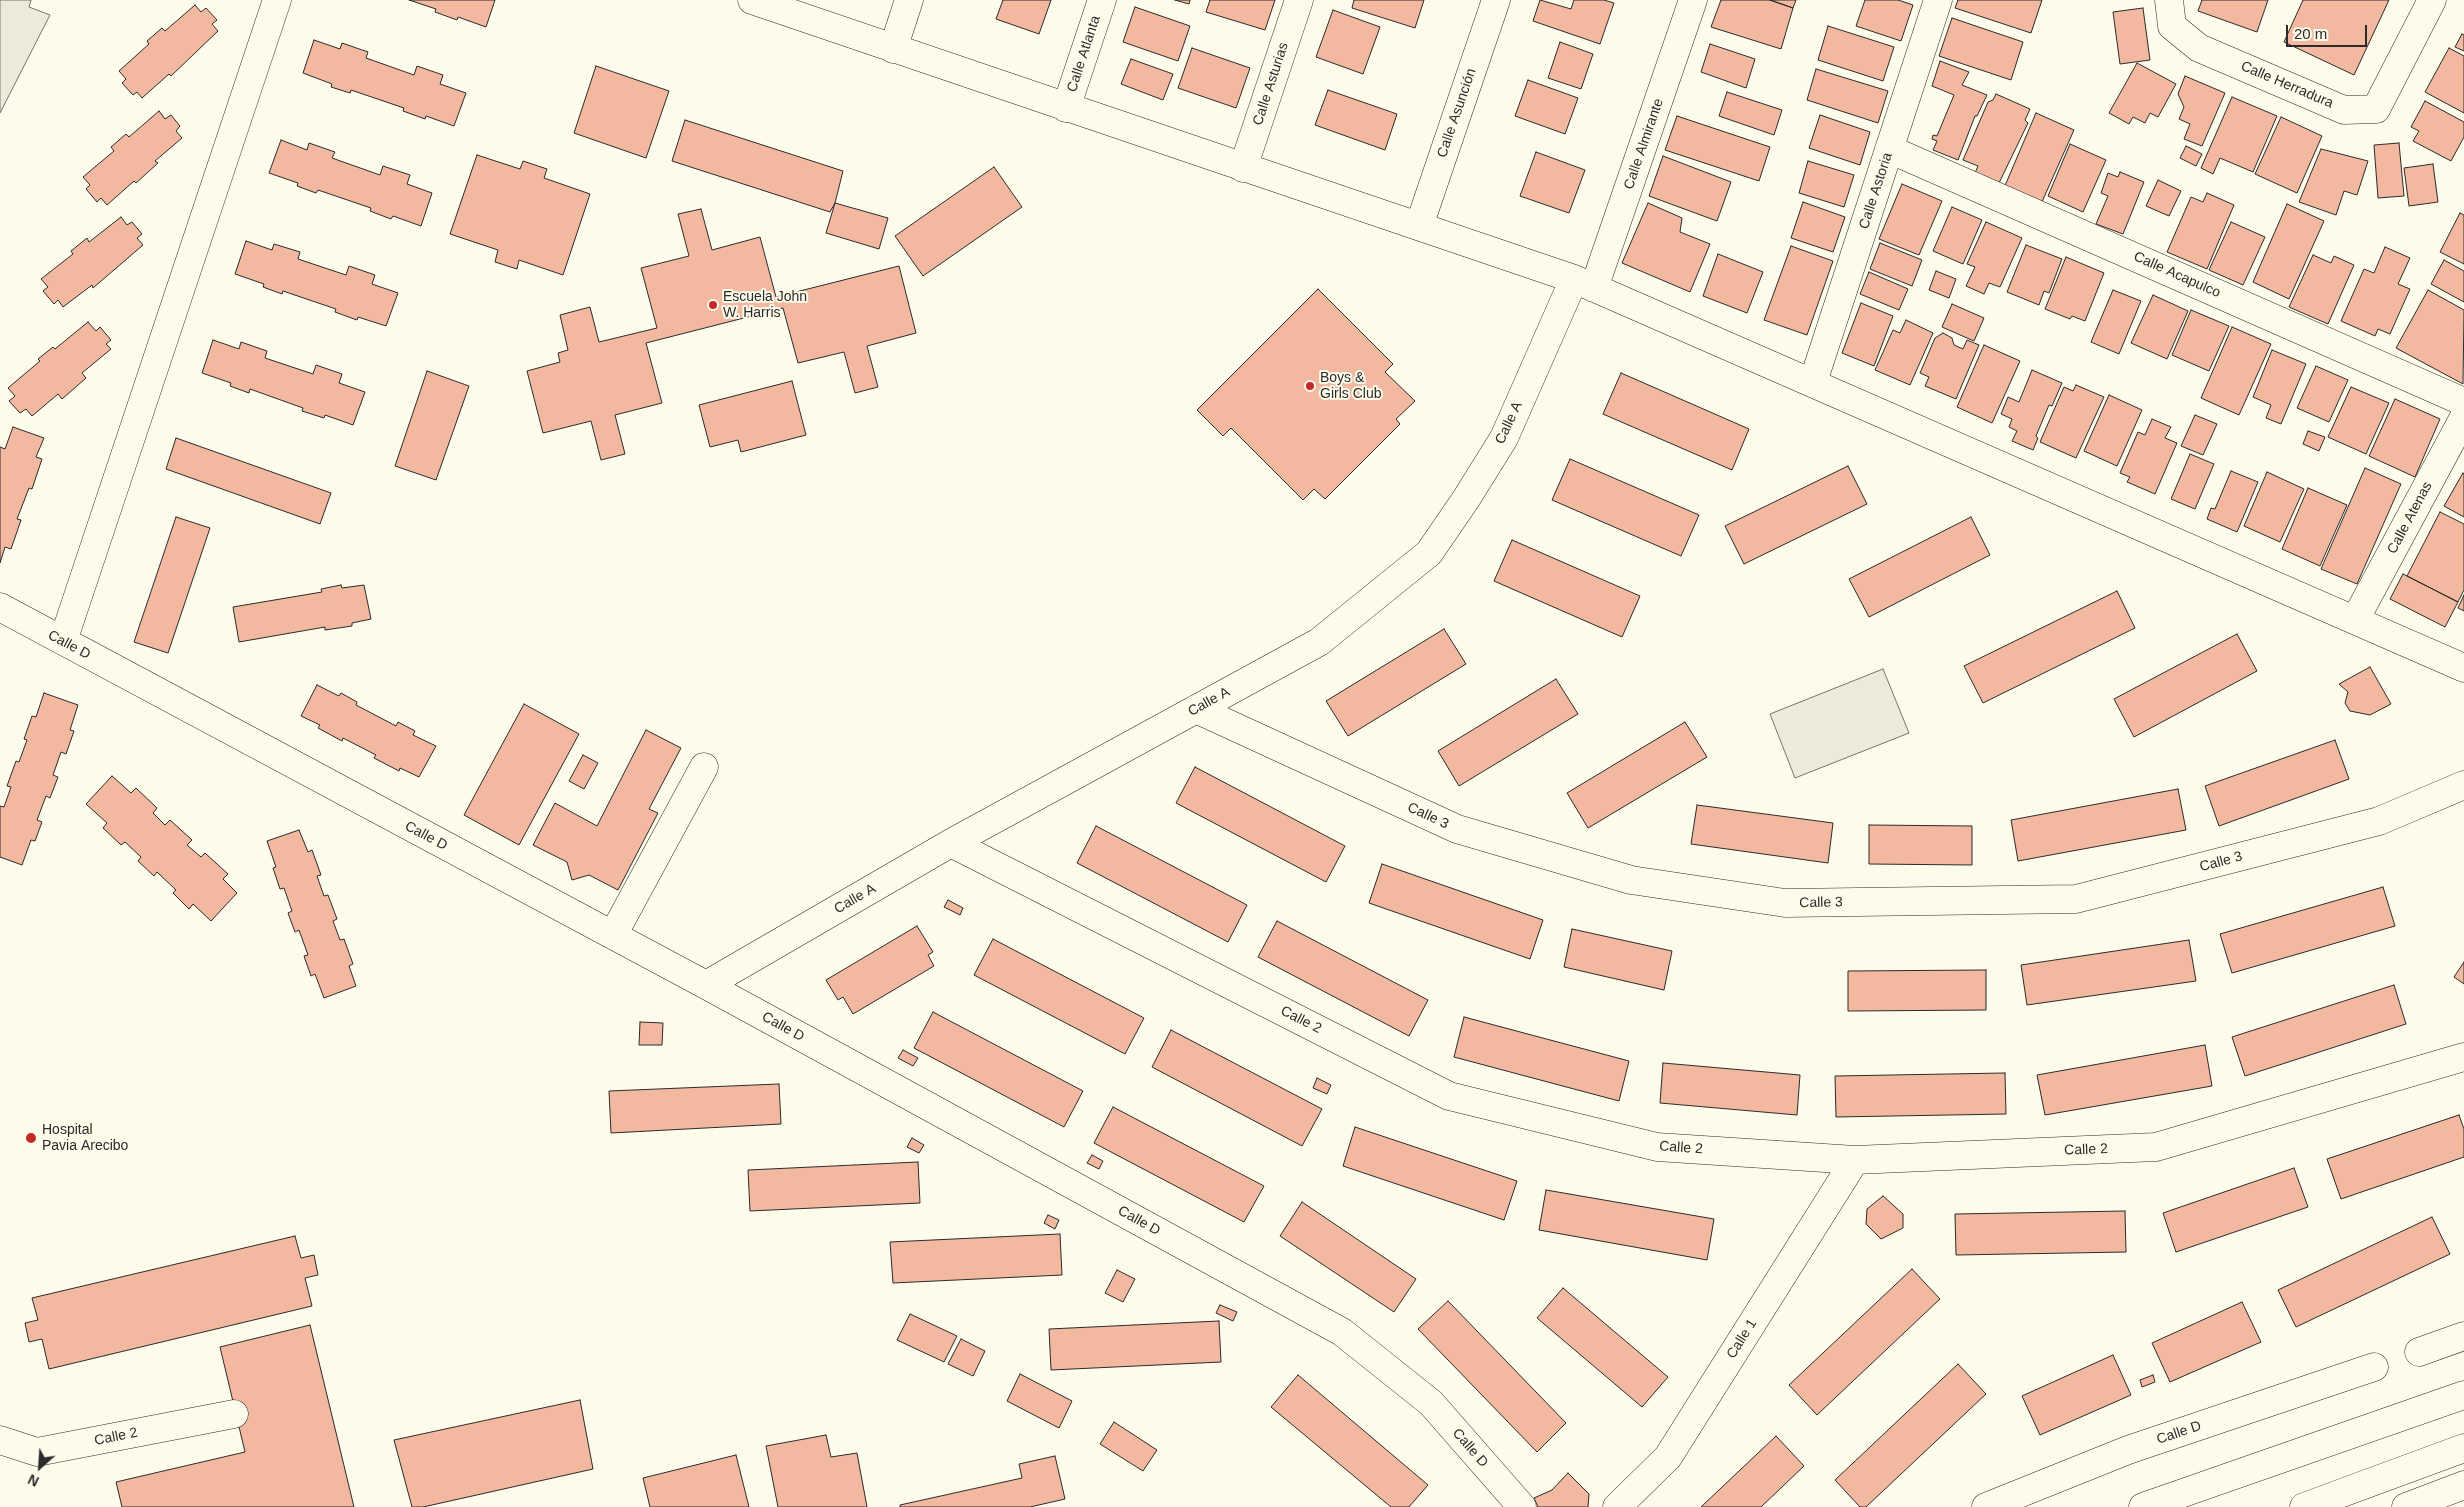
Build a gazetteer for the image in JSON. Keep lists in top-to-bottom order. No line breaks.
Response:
{"streets":{"street":["Calle Atlanta","Calle Asturias","Calle Herradura","Calle Asunción","Calle Almirante","Calle Astoria","Calle Acapulco","Calle A","Calle Atenas","Calle D","Calle 3","Calle 2","Calle 1"]},"crossings":[["Calle Almirante","Calle A"],["Calle Astoria","Calle Acapulco"],["Calle A","Calle D"],["Calle A","Calle 3"],["Calle A","Calle 2"],["Calle 2","Calle 1"]],"places":["Escuela John W. Harris","Boys & Girls Club","Hospital Pavia Arecibo"],"scale_bar":"20 m","north":"bottom left"}
